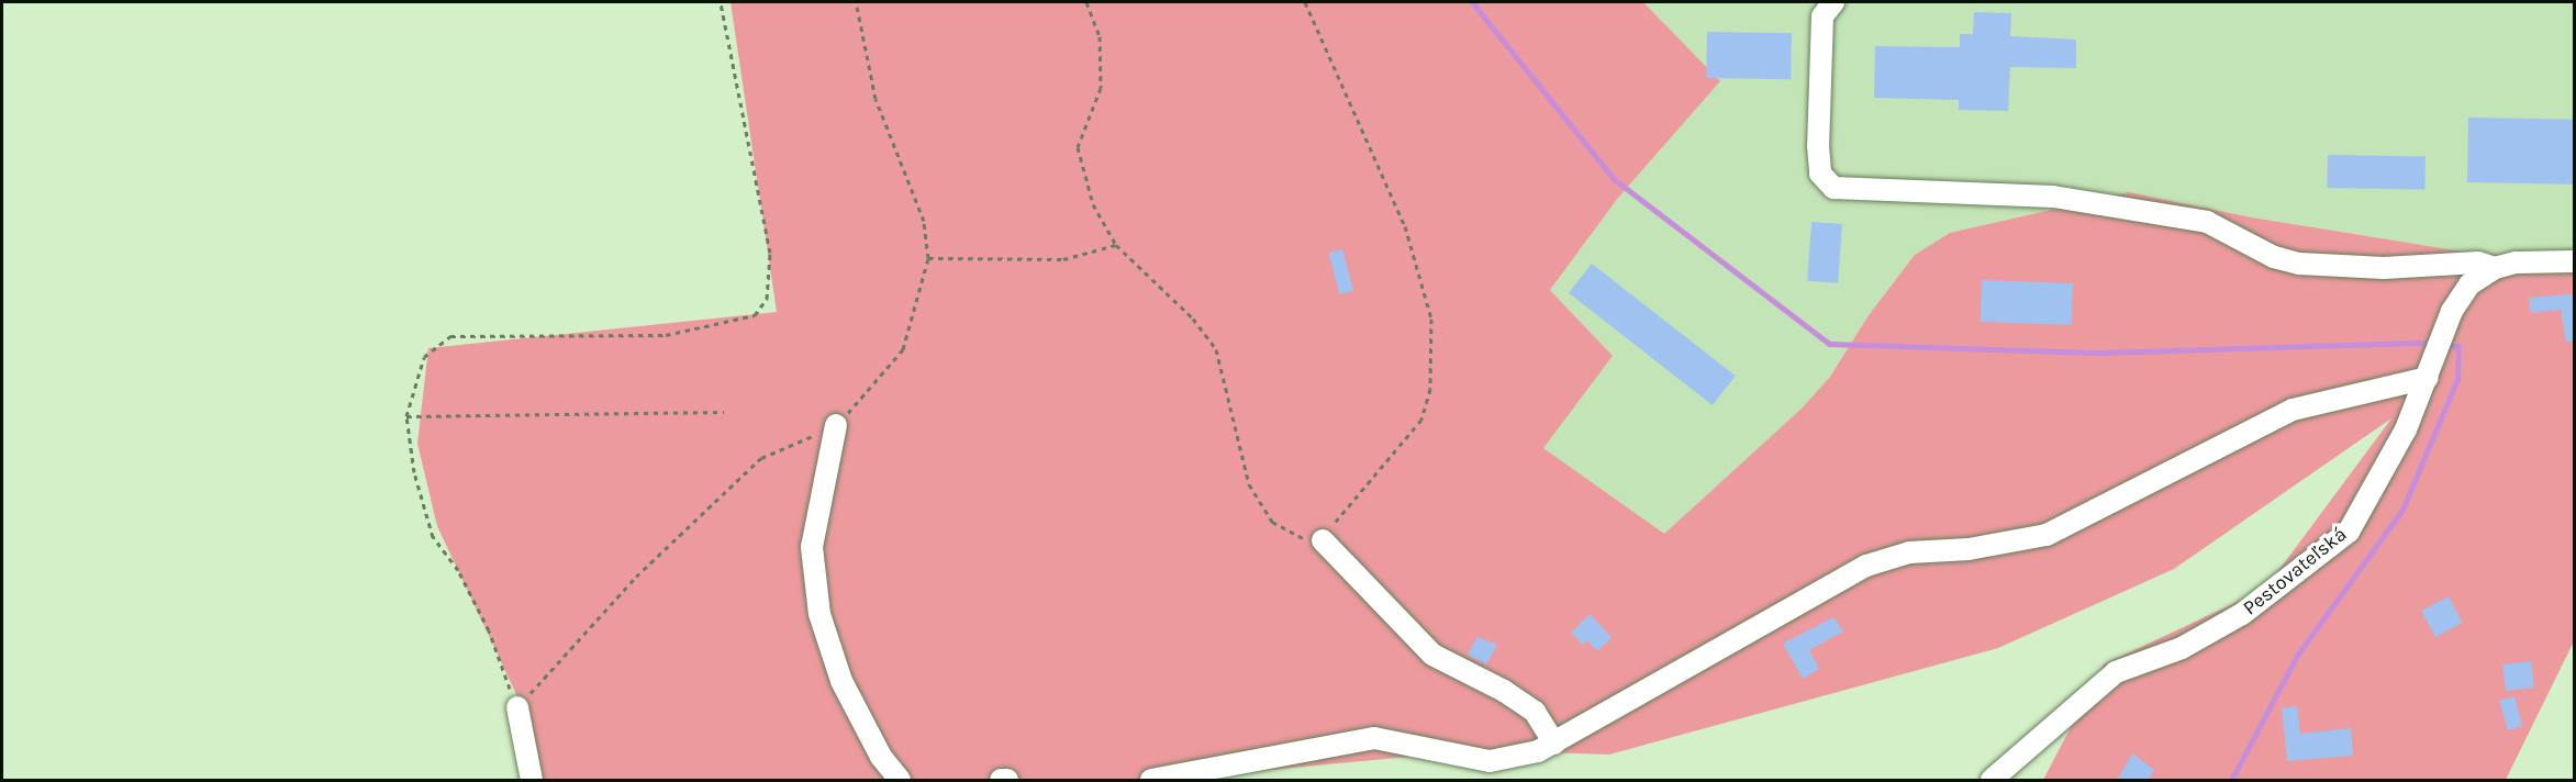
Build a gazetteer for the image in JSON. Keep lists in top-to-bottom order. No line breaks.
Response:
{"streets":{"street":["Pestovateľská"]}}
